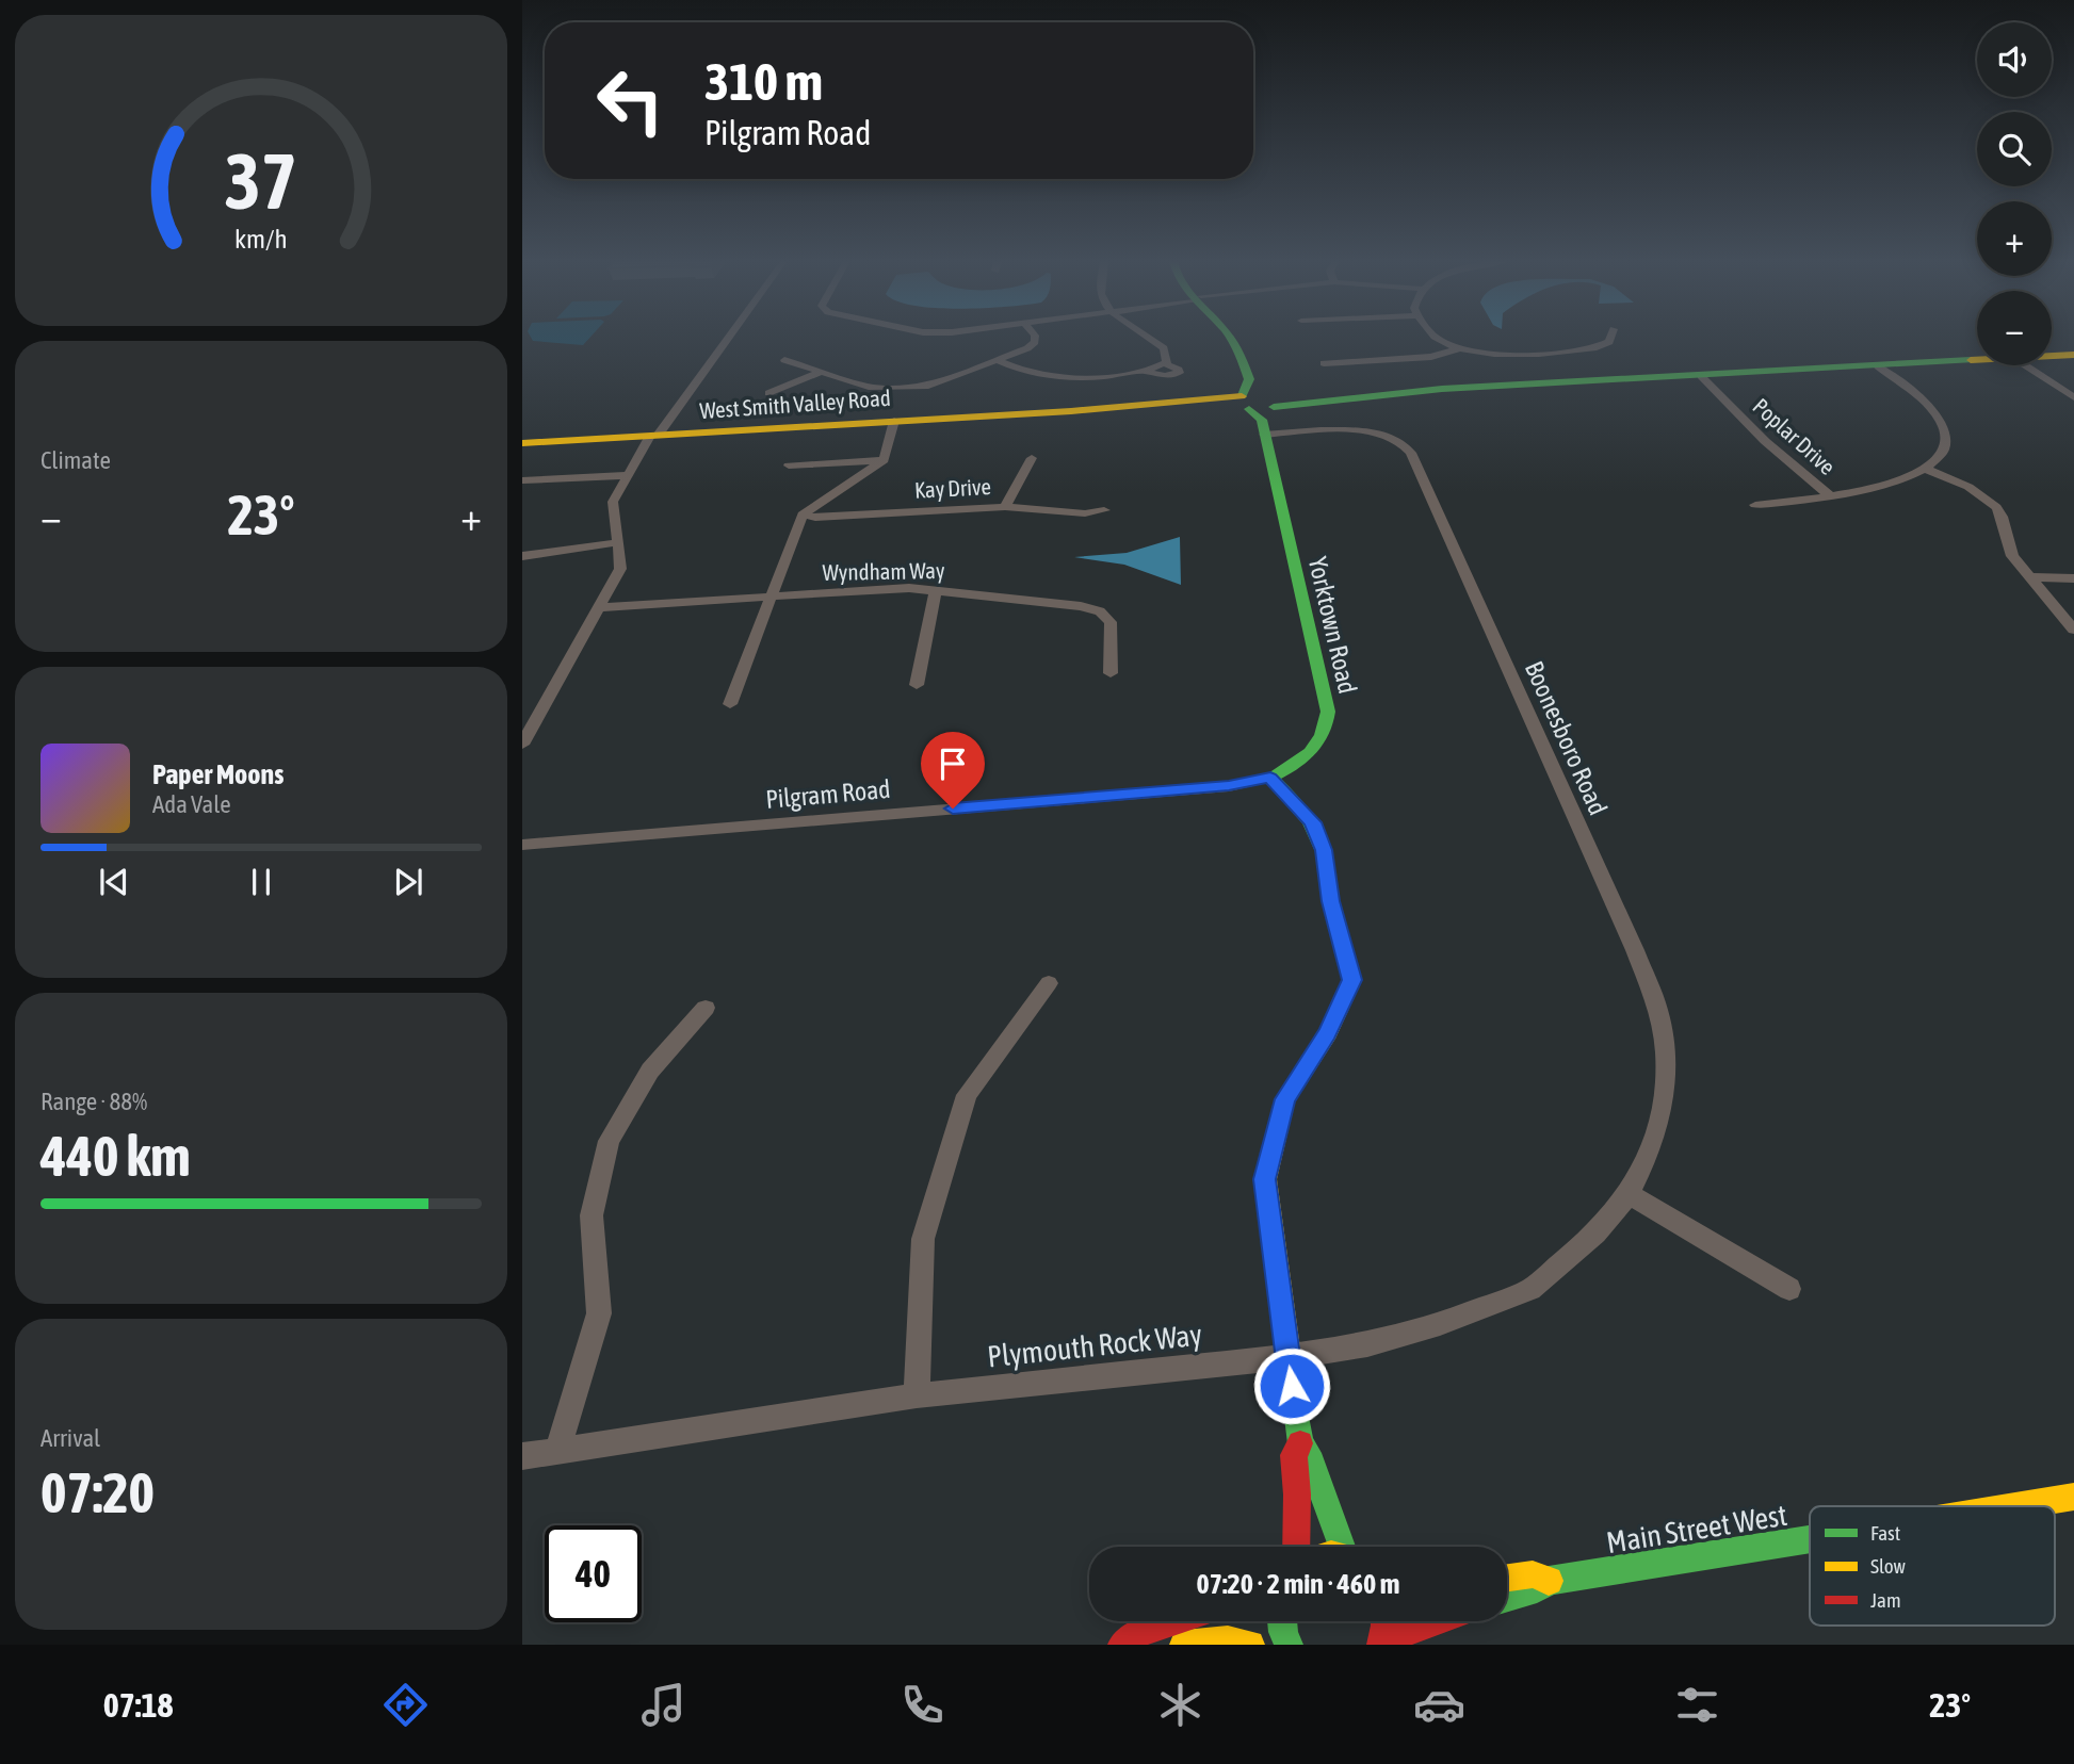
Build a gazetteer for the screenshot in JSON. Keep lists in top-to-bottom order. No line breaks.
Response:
{"streets":{"main road":["West Smith Valley Road","Yorktown Road","Main Street West"],"street":["Poplar Drive","Kay Drive","Wyndham Way","Boonesboro Road","Pilgram Road","Plymouth Rock Way"]},"crossings":[["West Smith Valley Road","Poplar Drive"],["West Smith Valley Road","Yorktown Road"],["West Smith Valley Road","Boonesboro Road"],["Yorktown Road","Boonesboro Road"],["Yorktown Road","Pilgram Road"],["Boonesboro Road","Plymouth Rock Way"]],"legend":["Fast","Slow","Jam"],"page":{"map_buttons":["+","−"],"turn":["310 m","Pilgram Road"],"tile":["Climate",["Range · 88%","440 km"],["Arrival","07:20"]],"heat":["−","23°","+"],"song":["Paper Moons","Ada Vale"],"limit":"40","trip":"07:20 · 2 min · 460 m","tabs":["07:18","23°"],"gauge":["37","km/h"]}}
